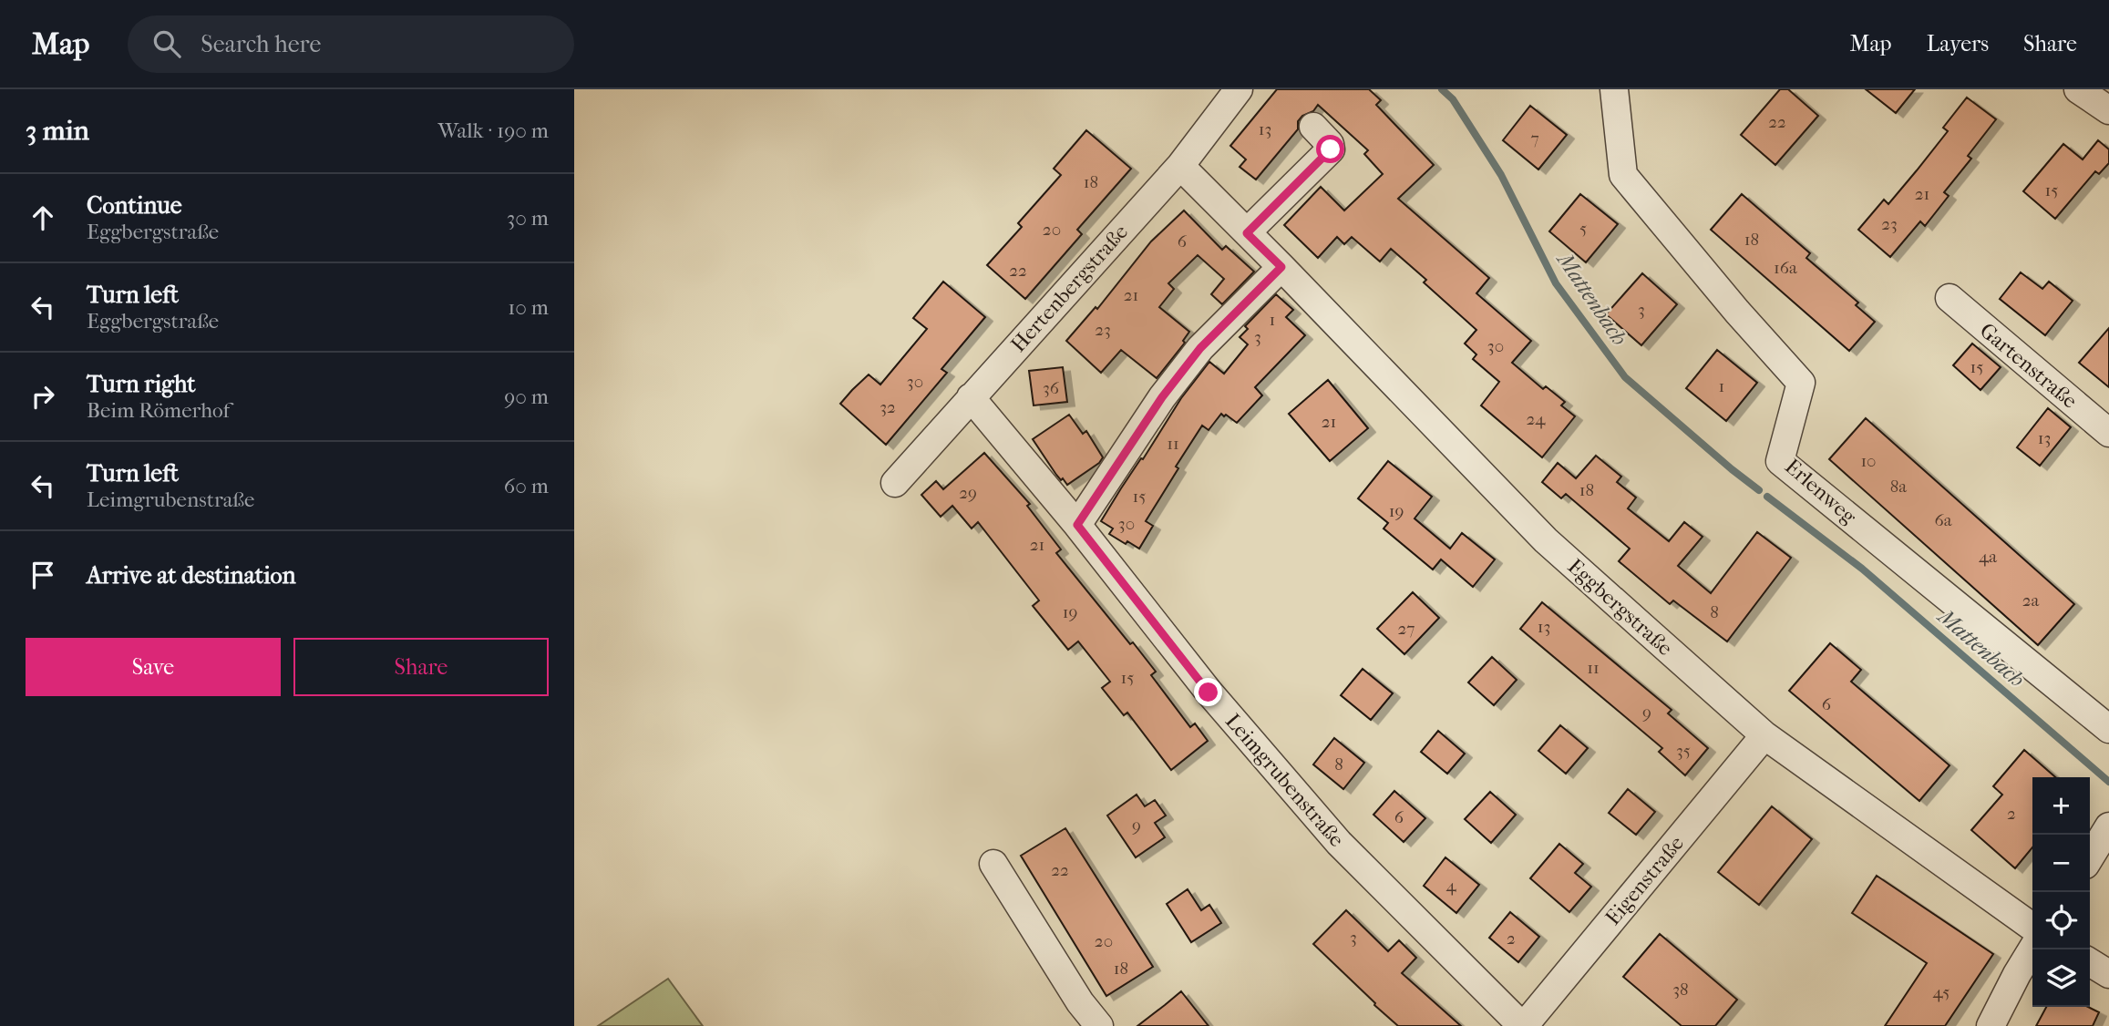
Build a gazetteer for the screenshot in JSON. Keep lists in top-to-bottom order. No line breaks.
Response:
{"streets":{"street":["Hertenbergstraße","Gartenstraße","Erlenweg","Eggbergstraße","Leimgrubenstraße","Eigenstraße"]},"crossings":[["Hertenbergstraße","Eggbergstraße"],["Hertenbergstraße","Leimgrubenstraße"],["Eggbergstraße","Eigenstraße"],["Leimgrubenstraße","Eigenstraße"]],"water":["Mattenbach"],"house_numbers":["22","13","7","18","15","21","23","5","20","18","6","16a","22","21","3","1","23","3","30","15","30","1","36","32","24","21","13","11","10","8a","18","29","15","19","6a","30","21","4a","2a","19","8","13","27","11","15","6","9","35","8","2","6","9","22","4","3","2","20","18","38","45"],"page":{"header":"Map","search":"Search here","nav":["Map","Layers","Share"],"heading":["3 min","Walk · 190 m"],"list":[["Continue","Eggbergstraße","30 m"],["Turn left","Eggbergstraße","10 m"],["Turn right","Beim Römerhof","90 m"],["Turn left","Leimgrubenstraße","60 m"],"Arrive at destination"],"buttons":["Save","Share"],"map_buttons":["+","−"]}}
